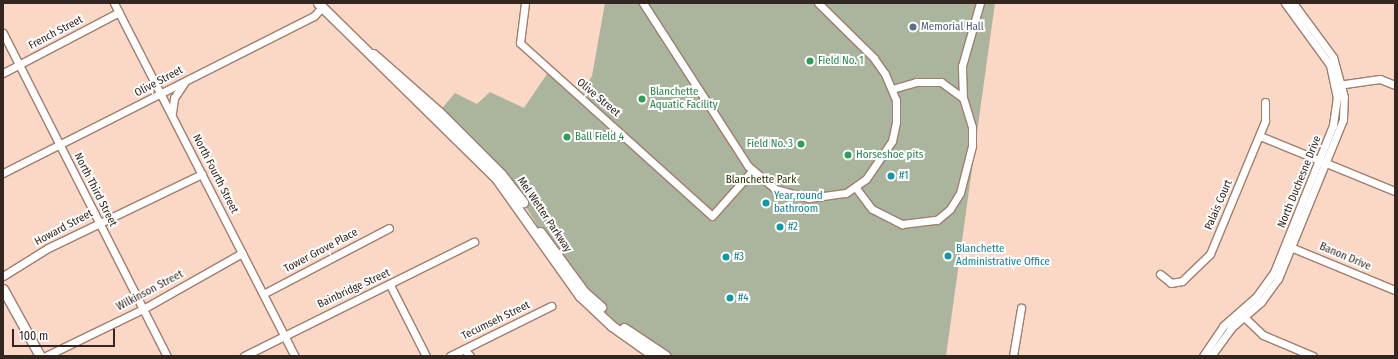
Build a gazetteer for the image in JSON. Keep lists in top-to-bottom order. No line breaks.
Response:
{"streets":{"main road":["Mel Wetter Parkway"],"street":["French Street","Olive Street","North Fourth Street","North Duchesne Drive","North Third Street","Palais Court","Howard Street","Tower Grove Place","Banon Drive","Bainbridge Street","Wilkinson Street","Tecumseh Street"]},"crossings":[["French Street","North Fourth Street"],["French Street","North Third Street"],["Olive Street","North Fourth Street"],["Olive Street","North Third Street"],["Olive Street","Mel Wetter Parkway"],["North Fourth Street","Howard Street"],["North Fourth Street","Tower Grove Place"],["North Fourth Street","Bainbridge Street"],["North Fourth Street","Wilkinson Street"],["North Duchesne Drive","Banon Drive"],["North Third Street","Howard Street"],["North Third Street","Wilkinson Street"]],"parks":["Blanchette Park"],"places":["Memorial Hall","Field No. 1","Blanchette Aquatic Facility","Ball Field 4","Field No. 3","Horseshoe pits","#1","Year round bathroom","#2","Blanchette Administrative Office","#3","#4"],"scale_bar":"100 m"}
